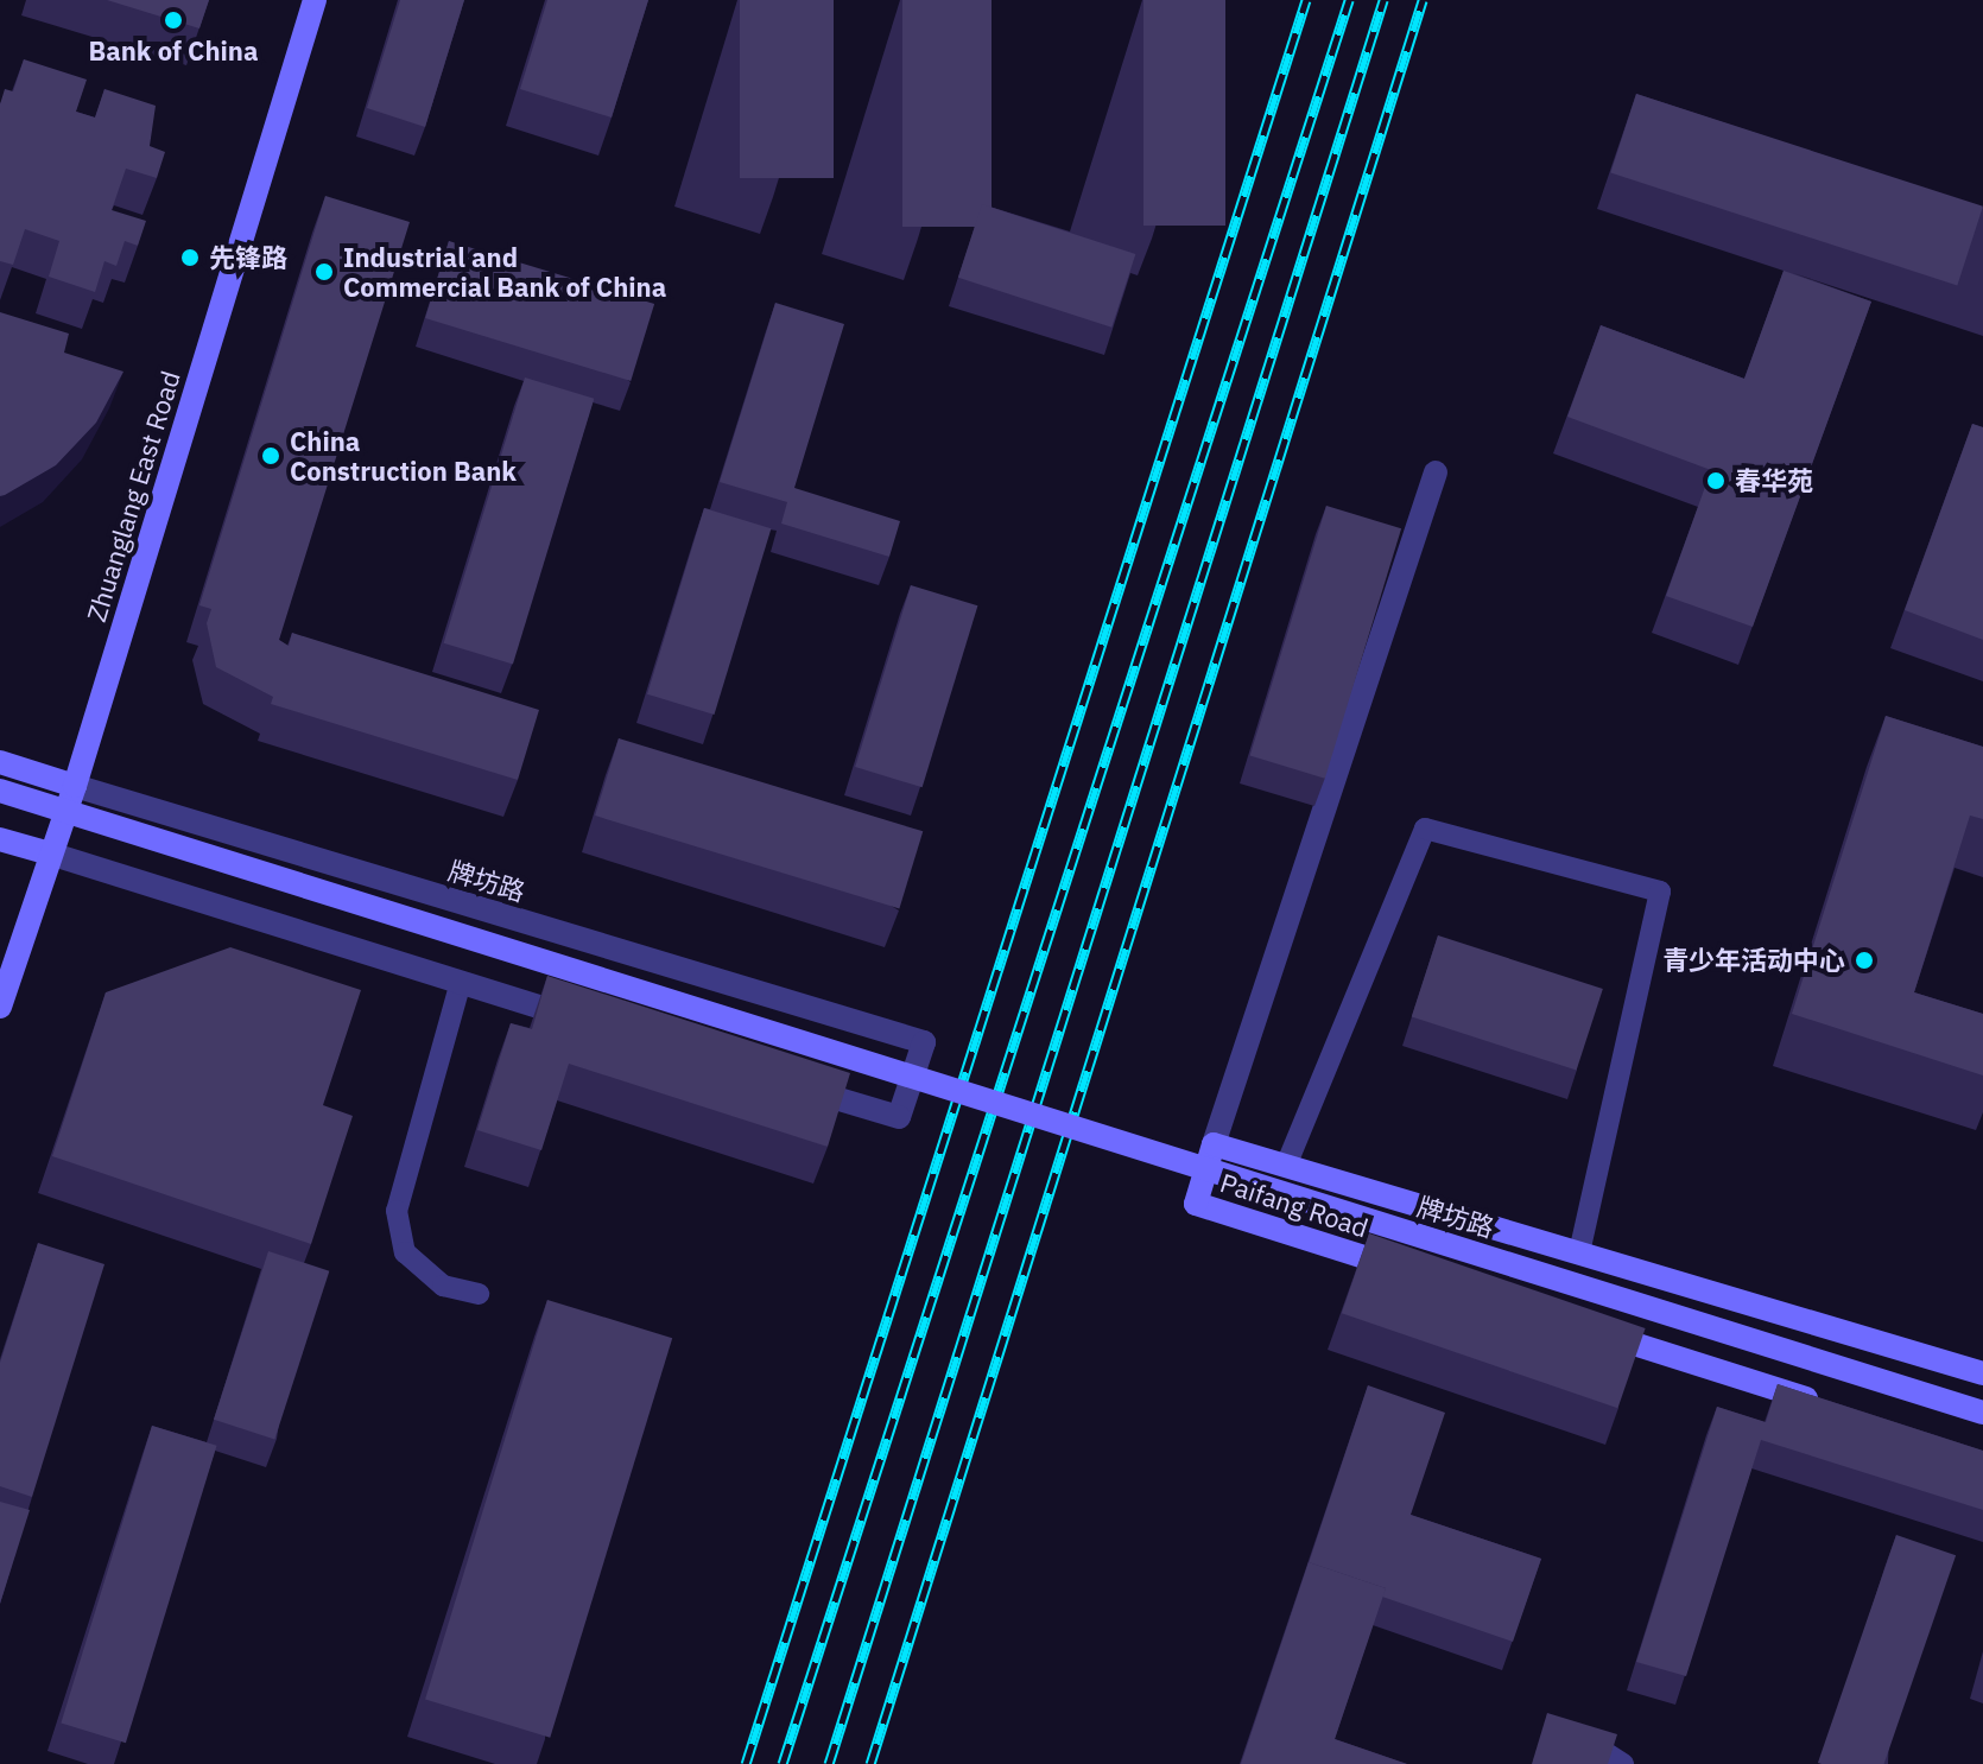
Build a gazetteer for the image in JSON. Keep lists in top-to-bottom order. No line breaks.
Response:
{"streets":{"street":["Zhuanglang East Road","牌坊路","Paifang Road"]},"crossings":[["Zhuanglang East Road","牌坊路"]],"places":["Bank of China","先锋路","Industrial and Commercial Bank of China","China Construction Bank","春华苑","青少年活动中心"]}
